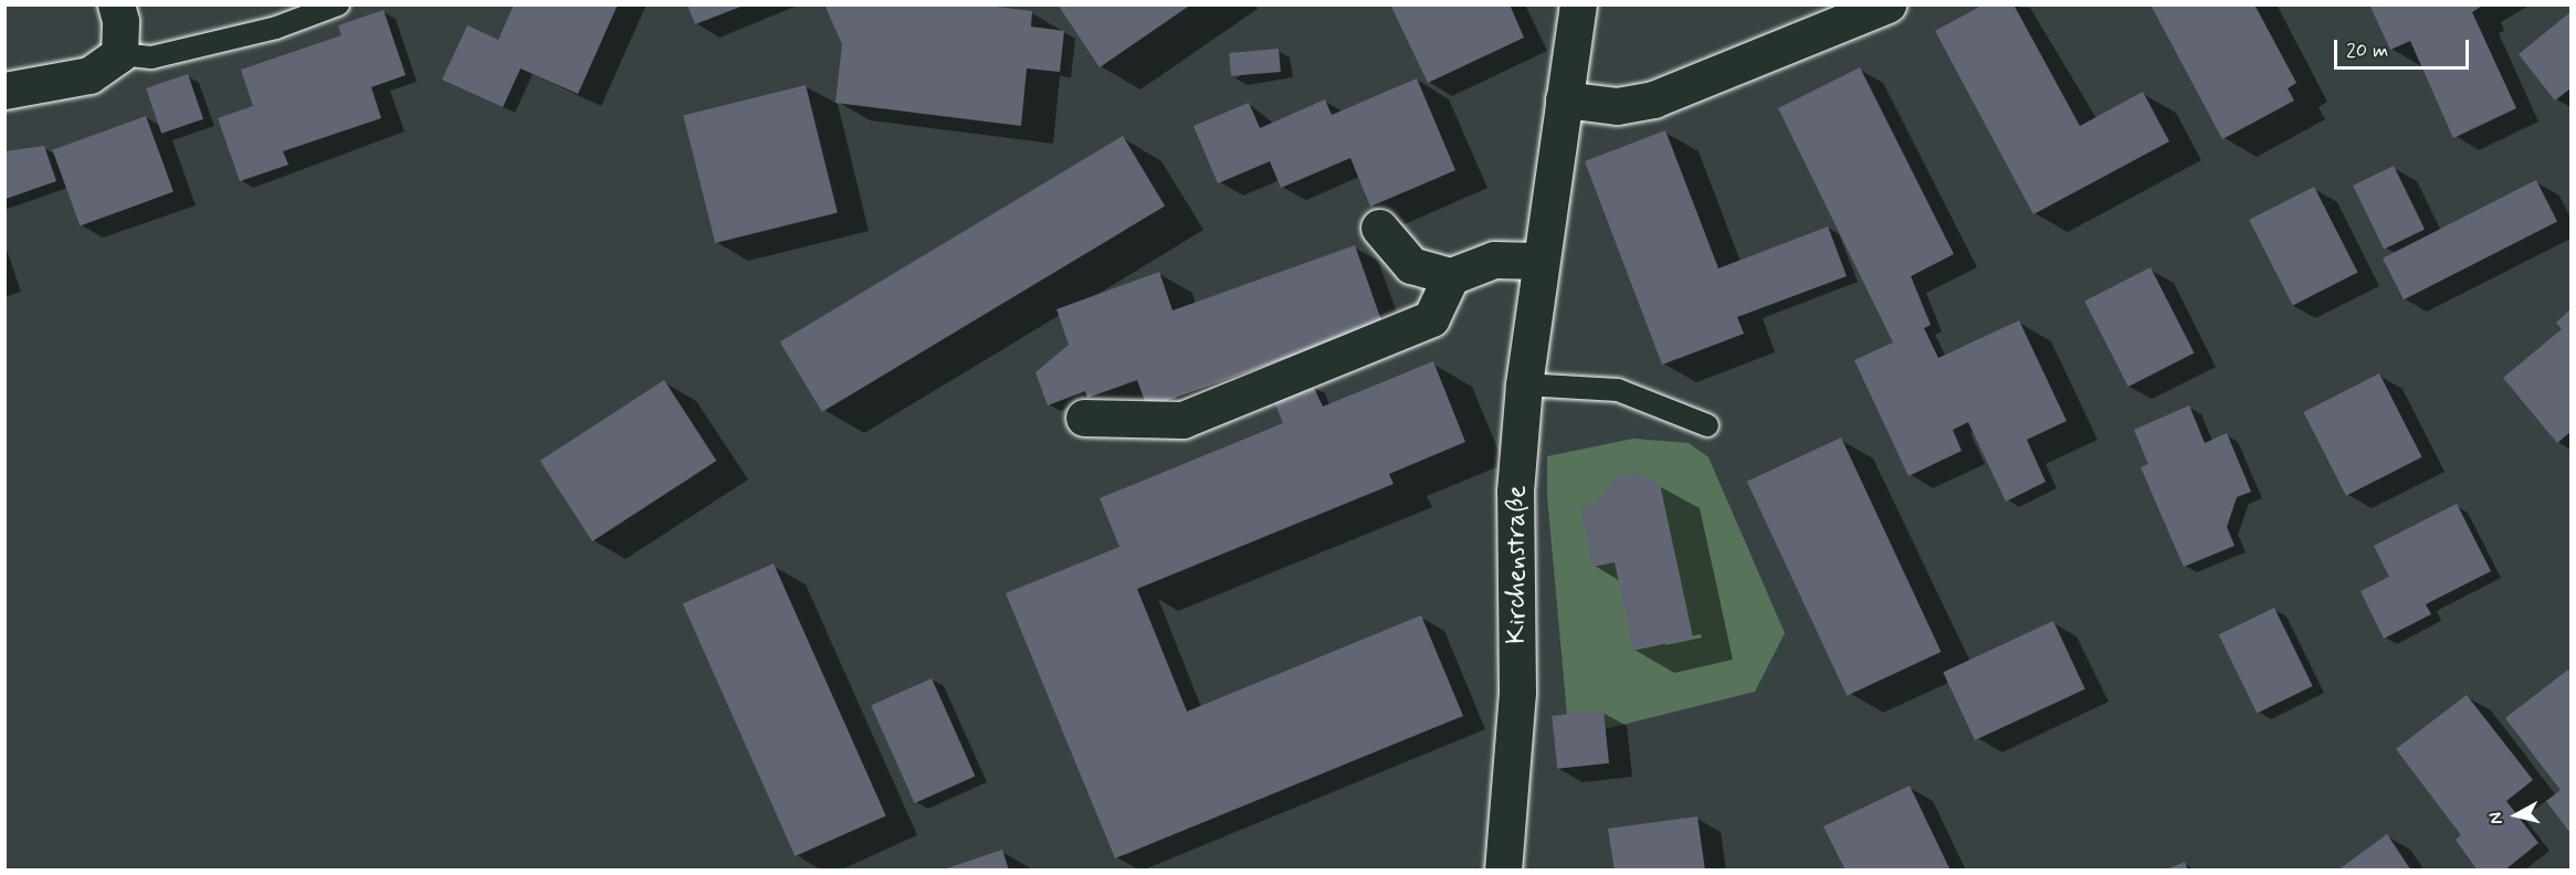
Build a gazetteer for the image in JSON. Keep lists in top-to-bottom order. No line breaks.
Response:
{"streets":{"street":["Kirchenstraße"]},"scale_bar":"20 m","north":"left"}
